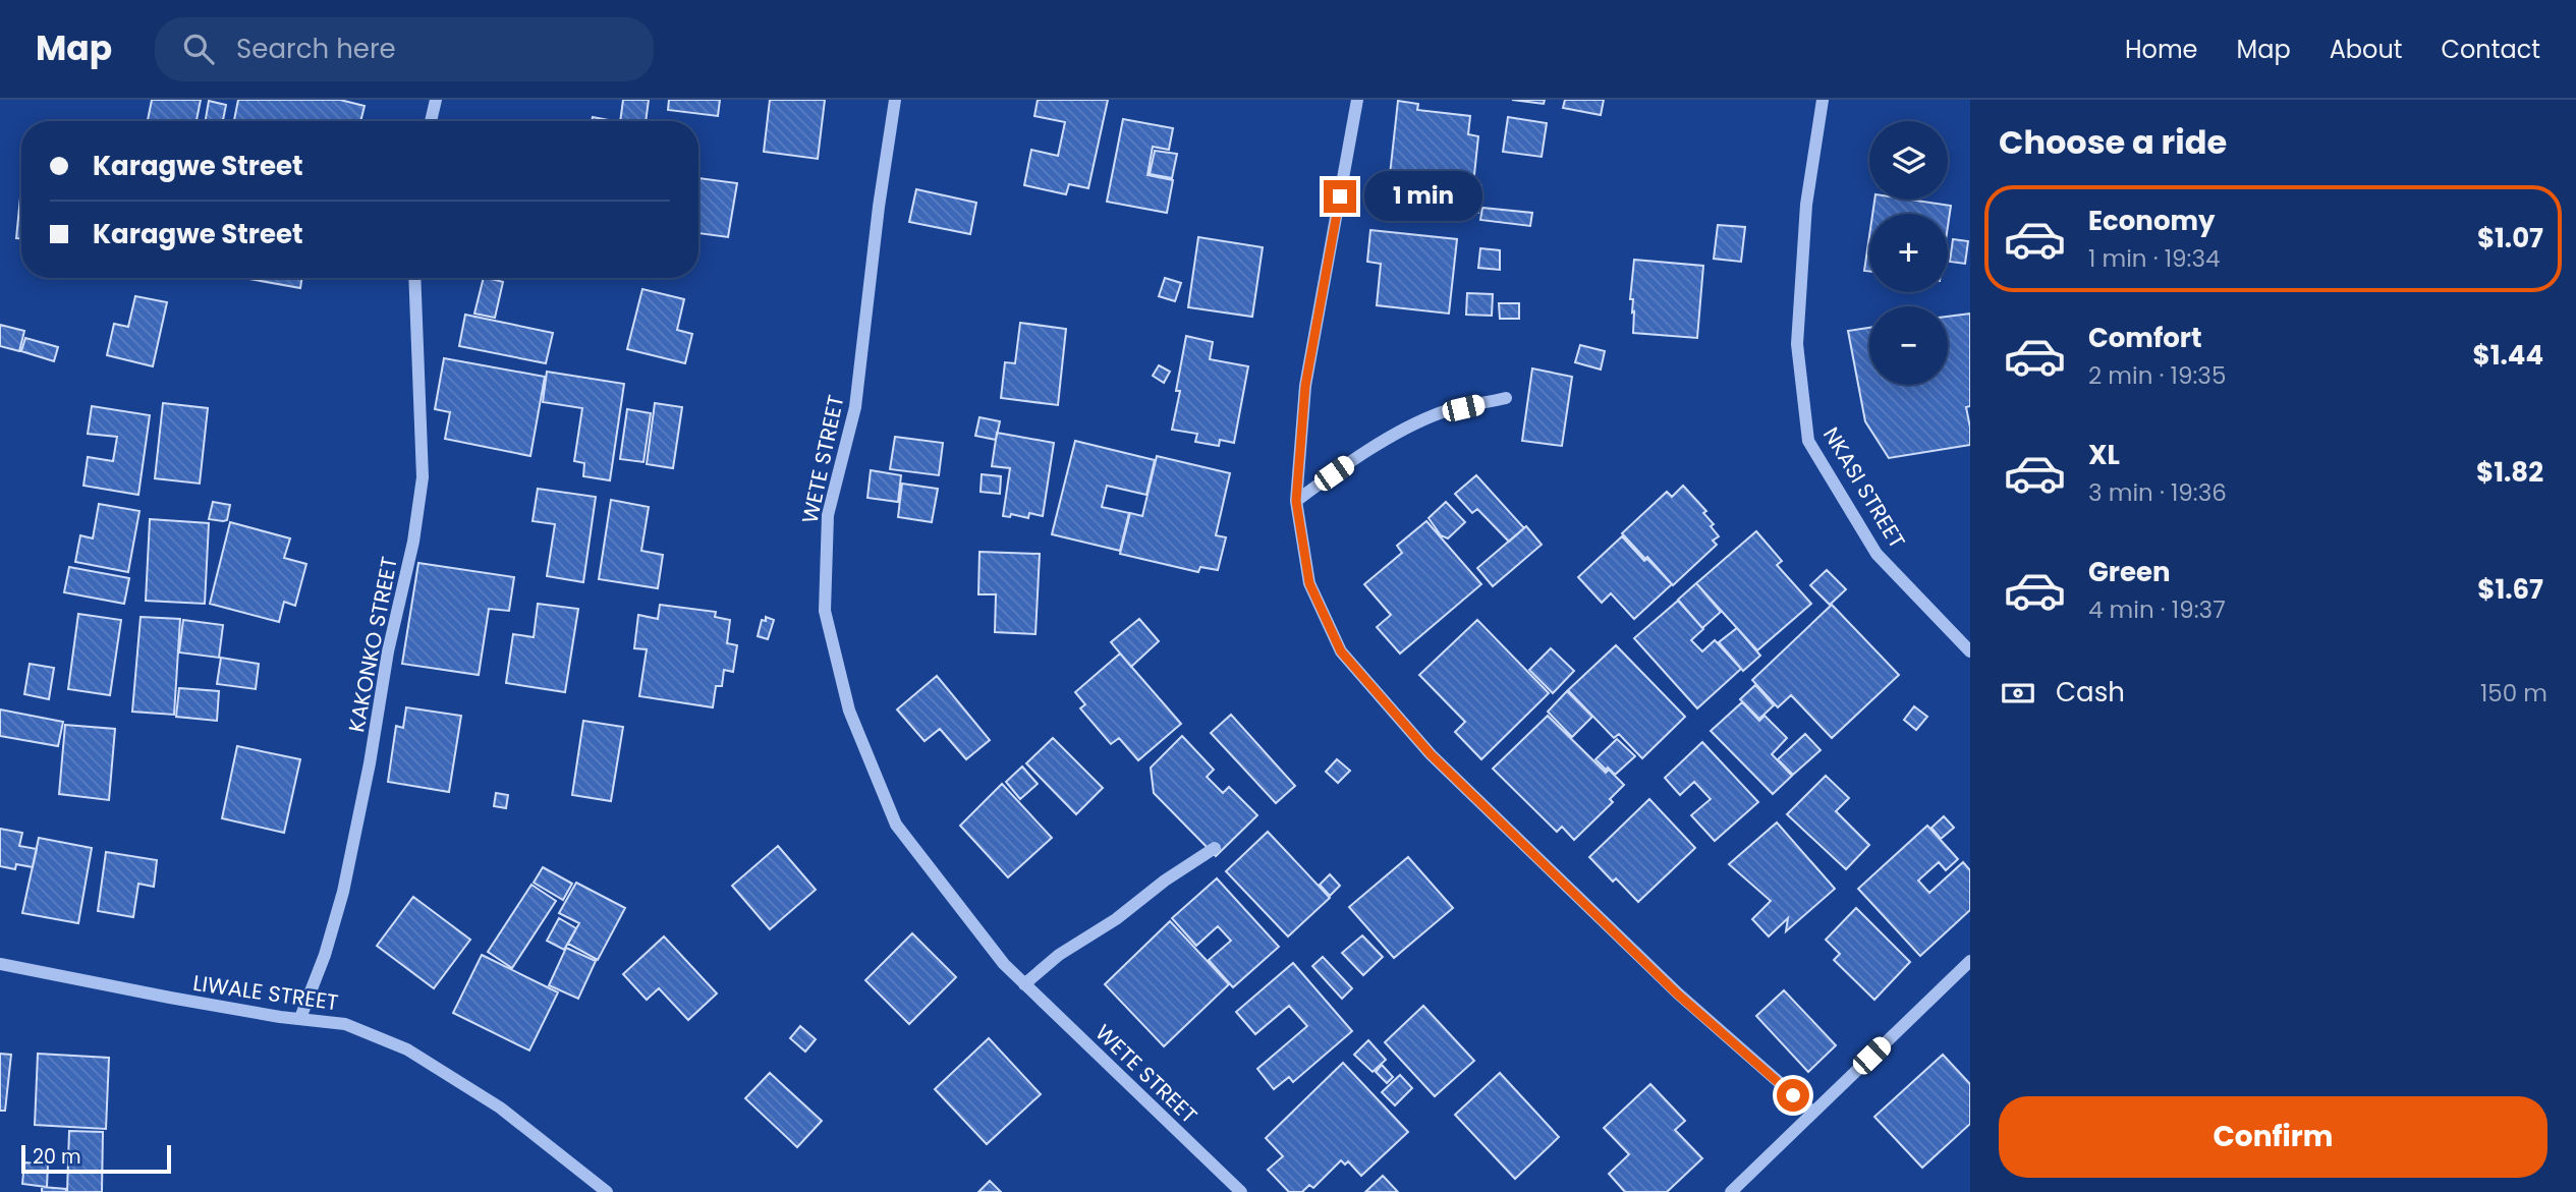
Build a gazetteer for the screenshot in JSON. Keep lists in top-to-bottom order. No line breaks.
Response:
{"streets":{"street":["WETE STREET","NKASI STREET","KAKONKO STREET","LIWALE STREET"]},"crossings":[["KAKONKO STREET","LIWALE STREET"]],"scale_bar":"20 m","page":{"header":"Map","search":"Search here","nav":["Home","Map","About","Contact"],"heading":"Choose a ride","map_buttons":["+","−"],"banner":["Karagwe Street","Karagwe Street"],"bubble":"1 min","list":[{"name":"Economy","note":"1 min · 19:34","value":"$1.07"},{"name":"Comfort","note":"2 min · 19:35","value":"$1.44"},{"name":"XL","note":"3 min · 19:36","value":"$1.82"},{"name":"Green","note":"4 min · 19:37","value":"$1.67"}],"pay":["Cash","150 m"],"buttons":"Confirm","scale":"20 m"}}
